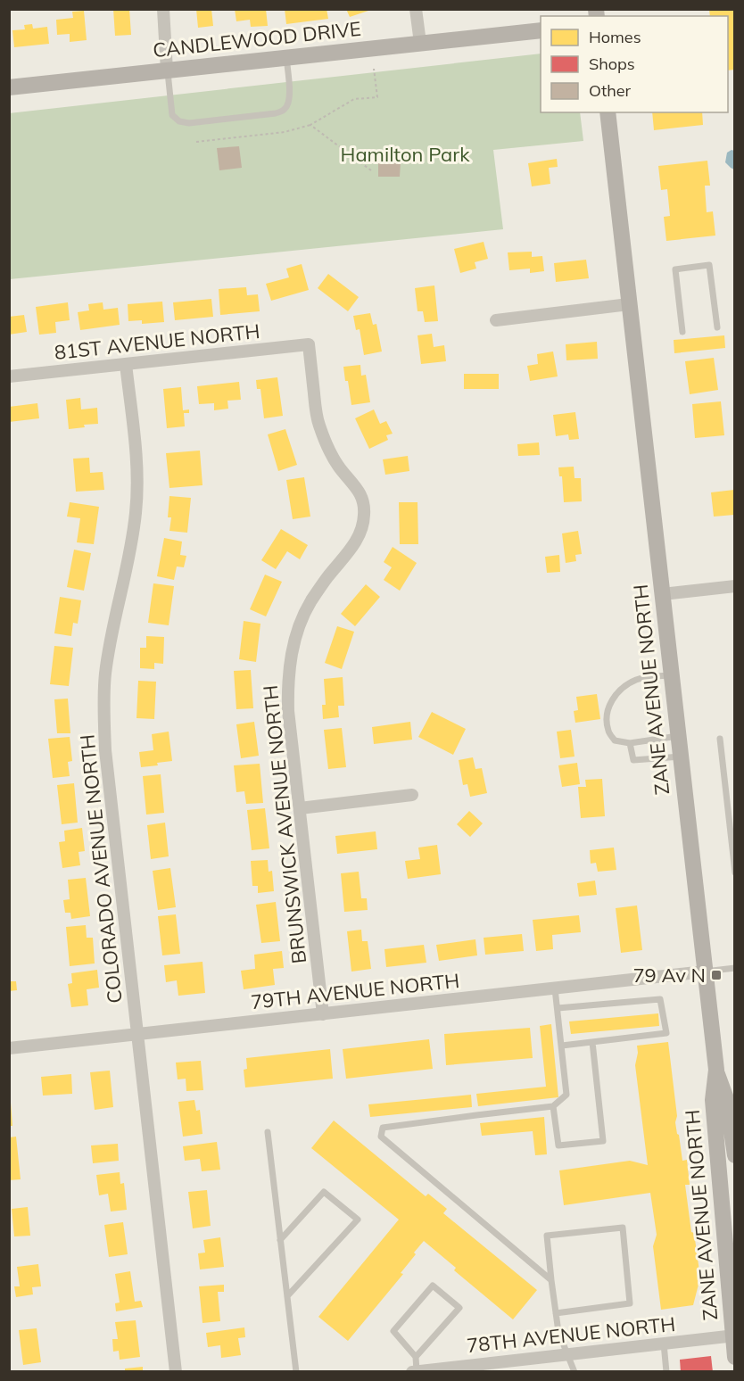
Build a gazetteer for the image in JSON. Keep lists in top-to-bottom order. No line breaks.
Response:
{"streets":{"main road":["CANDLEWOOD DRIVE","ZANE AVENUE NORTH"],"street":["81ST AVENUE NORTH","BRUNSWICK AVENUE NORTH","COLORADO AVENUE NORTH","79TH AVENUE NORTH","78TH AVENUE NORTH"]},"crossings":[["81ST AVENUE NORTH","BRUNSWICK AVENUE NORTH"],["81ST AVENUE NORTH","COLORADO AVENUE NORTH"],["ZANE AVENUE NORTH","79TH AVENUE NORTH"],["ZANE AVENUE NORTH","78TH AVENUE NORTH"],["BRUNSWICK AVENUE NORTH","79TH AVENUE NORTH"],["COLORADO AVENUE NORTH","79TH AVENUE NORTH"]],"parks":["Hamilton Park"],"places":{"transit":["79 Av N"]},"legend":["Homes","Shops","Other"]}
